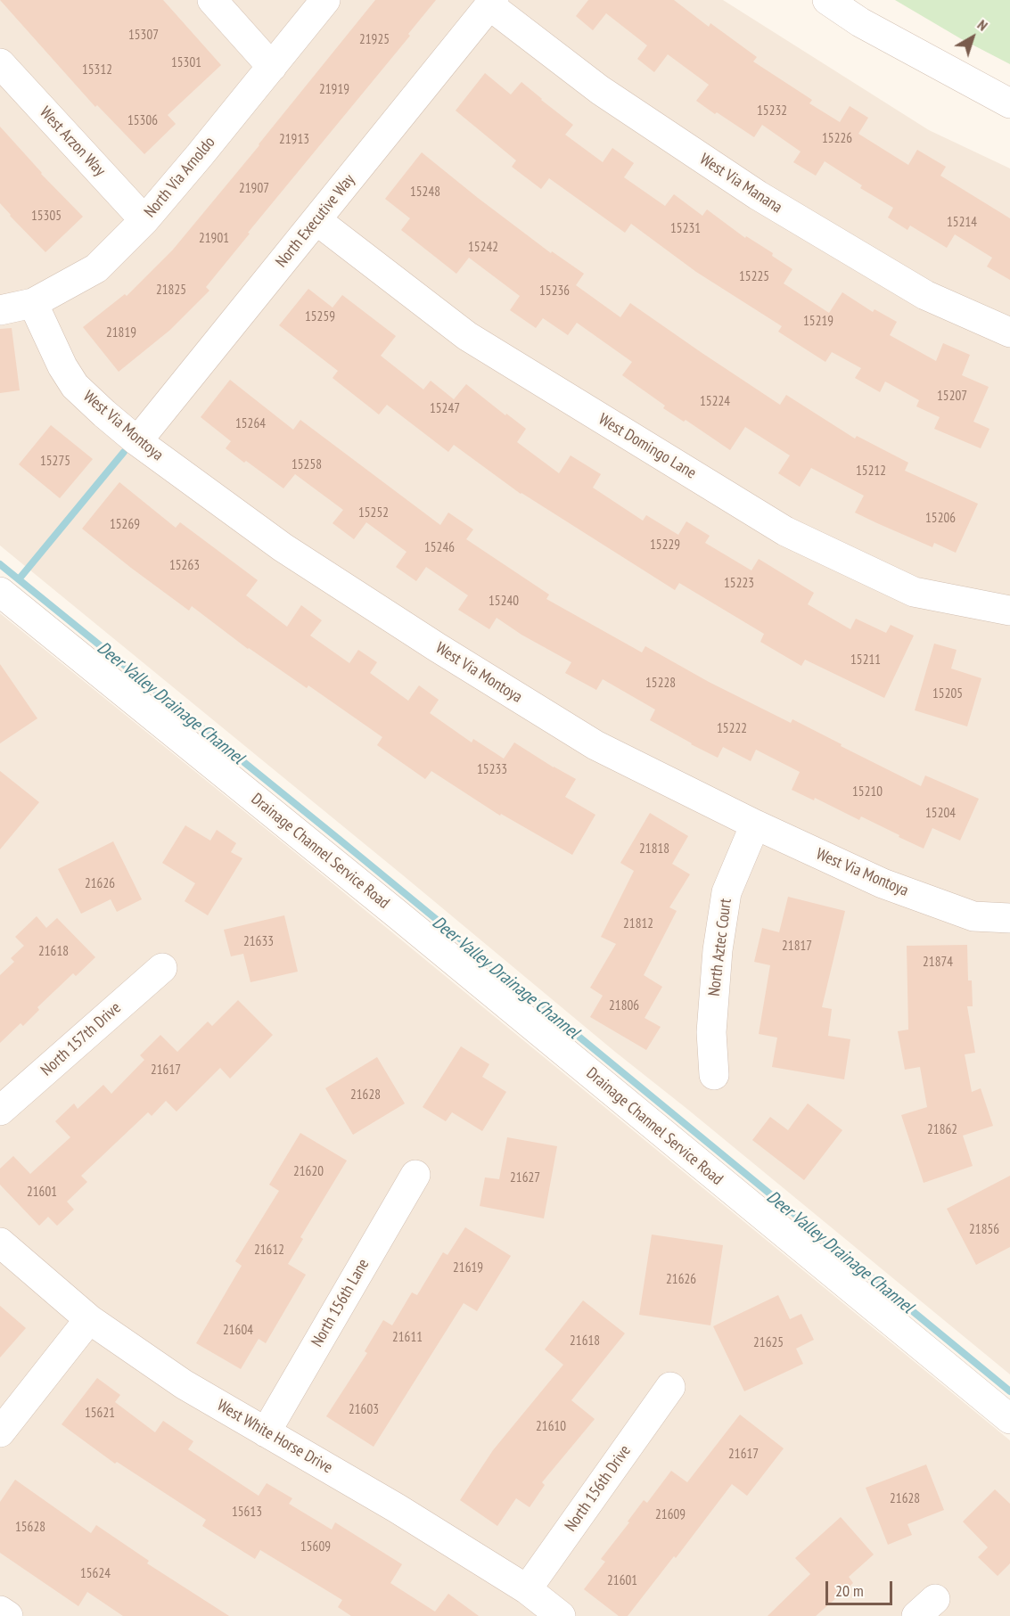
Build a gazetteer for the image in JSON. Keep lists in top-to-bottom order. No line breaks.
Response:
{"streets":{"street":["West Arzon Way","North Via Arnoldo","West Via Manana","North Executive Way","West Via Montoya","West Domingo Lane","Drainage Channel Service Road","North Aztec Court","North 157th Drive","North 156th Lane","West White Horse Drive","North 156th Drive"]},"crossings":[["West Arzon Way","North Via Arnoldo"],["North Via Arnoldo","West Via Montoya"],["West Via Manana","North Executive Way"],["North Executive Way","West Via Montoya"],["North Executive Way","West Domingo Lane"],["West Via Montoya","North Aztec Court"],["North 156th Lane","West White Horse Drive"],["West White Horse Drive","North 156th Drive"]],"water":["Deer Valley Drainage Channel"],"house_numbers":["15307","21925","15301","15312","21919","15232","15306","15226","21913","21907","15248","15305","15214","15231","21901","15242","15225","21825","15236","15259","15219","21819","15207","15224","15247","15264","15275","15258","15212","15252","15206","15269","15229","15246","15263","15223","15240","15211","15228","15205","15222","15233","15210","15204","21818","21626","21812","21633","21817","21618","21874","21806","21617","21628","21862","21620","21627","21601","21856","21612","21619","21626","21604","21611","21618","21625","21603","15621","21610","21617","21628","15613","21609","15628","15609","15624","21601"],"scale_bar":"20 m","north":"top right"}
